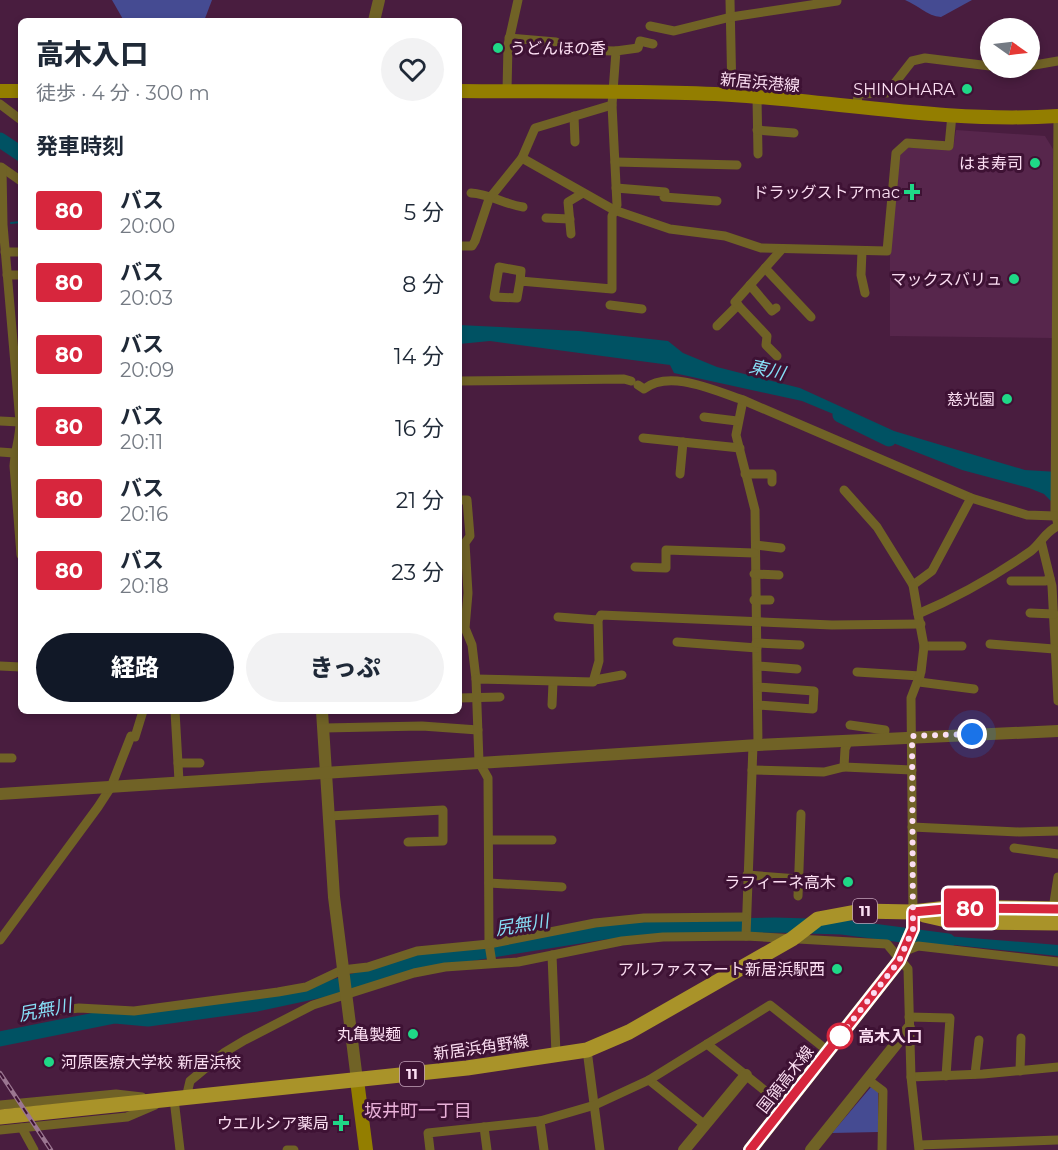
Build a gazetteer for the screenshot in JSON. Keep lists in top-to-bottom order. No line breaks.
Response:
{"streets":{"main road":["新居浜港線","11","新居浜角野線","国領高木線"]},"crossings":[["11","新居浜角野線"]],"districts":["坂井町一丁目"],"water":["東川","尻無川"],"places":{"other":["うどんほの香","SHINOHARA","はま寿司","マックスバリュ","慈光園","ラフィーネ高木","アルファスマート新居浜駅西","丸亀製麺","高木入口","河原医療大学校 新居浜校"],"health":["ドラッグストアmac","ウエルシア薬局"]},"lines":["bus line 80"],"north":"right","page":{"on_map":"80","heading":[["高木入口","徒歩 · 4 分 · 300 m"],"発車時刻"],"list":[{"mark":"80","name":"バス","note":"20:00","value":"5 分"},{"mark":"80","name":"バス","note":"20:03","value":"8 分"},{"mark":"80","name":"バス","note":"20:09","value":"14 分"},{"mark":"80","name":"バス","note":"20:11","value":"16 分"},{"mark":"80","name":"バス","note":"20:16","value":"21 分"},{"mark":"80","name":"バス","note":"20:18","value":"23 分"}],"buttons":["経路","きっぷ"]}}
